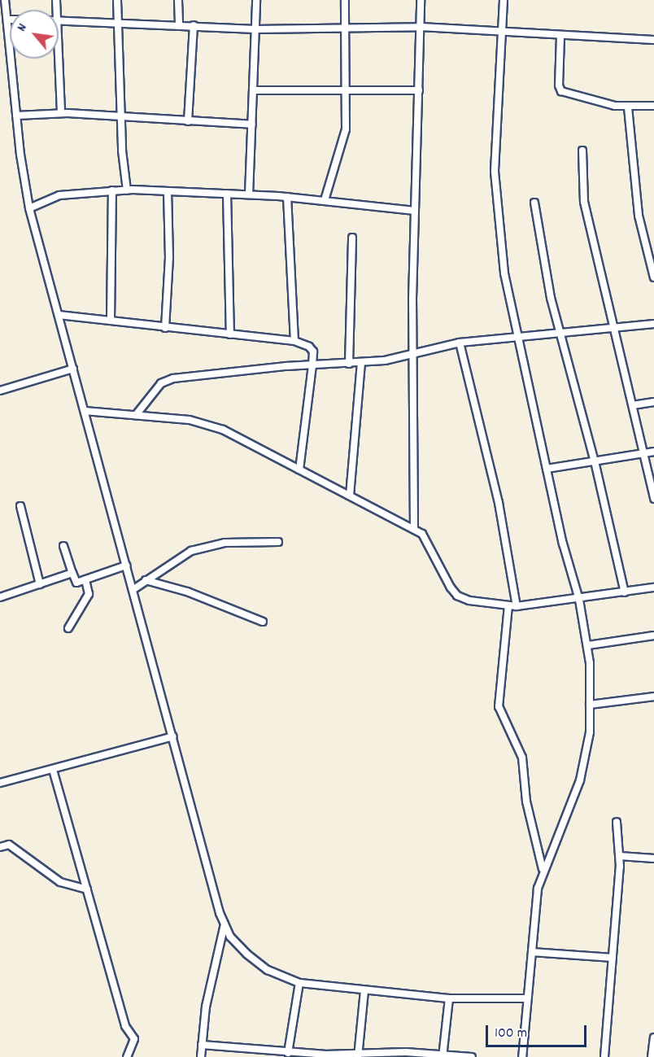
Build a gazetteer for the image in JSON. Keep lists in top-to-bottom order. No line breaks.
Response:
{"scale_bar":"100 m","north":"top left"}
